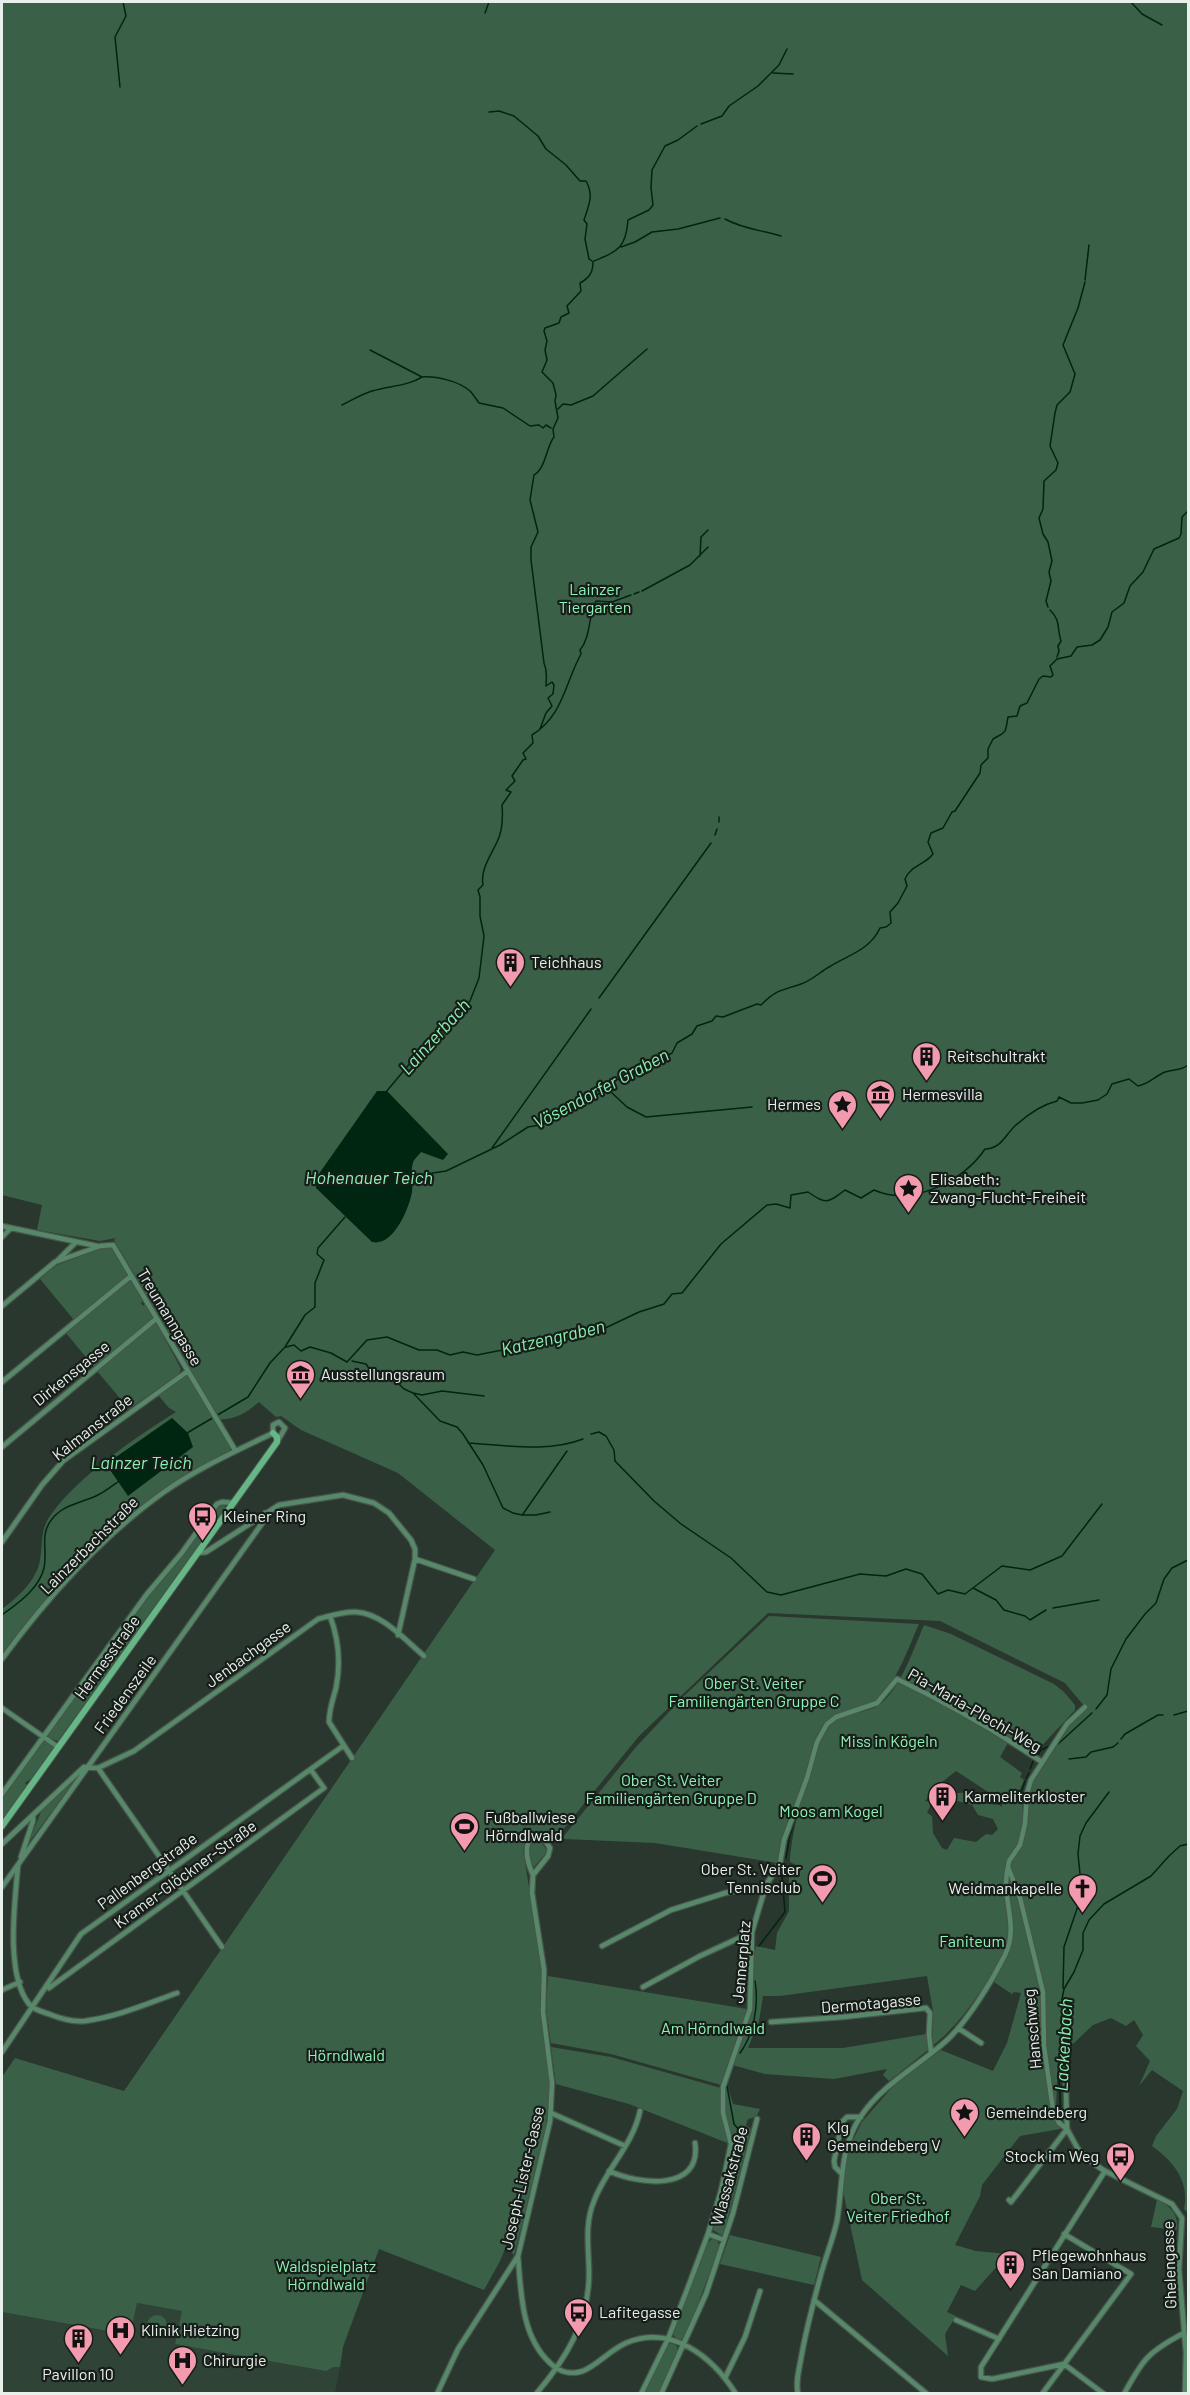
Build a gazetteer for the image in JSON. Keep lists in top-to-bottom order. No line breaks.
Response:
{"streets":{"street":["Treumanngasse","Dirkensgasse","Kalmanstraße","Lainzerbachstraße","Jenbachgasse","Hermesstraße","Friedenszeile","Pia-Maria-Plechl-Weg","Pallenbergstraße","Kramer-Glöckner-Straße","Jennerplatz","Dermotagasse","Hanschweg","Wlassakstraße","Joseph-Lister-Gasse","Ghelengasse"]},"crossings":[["Treumanngasse","Dirkensgasse"],["Treumanngasse","Kalmanstraße"],["Treumanngasse","Lainzerbachstraße"],["Pia-Maria-Plechl-Weg","Jennerplatz"],["Pallenbergstraße","Kramer-Glöckner-Straße"],["Jennerplatz","Wlassakstraße"],["Hanschweg","Ghelengasse"]],"water":["Lainzerbach","Vösendorfer Graben","Hohenauer Teich","Katzengraben","Lainzer Teich","Lackenbach"],"parks":["Lainzer Tiergarten","Ober St. Veiter Familiengärten Gruppe C","Miss in Kögeln","Ober St. Veiter Familiengärten Gruppe D","Moos am Kogel","Faniteum","Am Hörndlwald","Hörndlwald","Ober St. Veiter Friedhof","Waldspielplatz Hörndlwald"],"places":{"building":["Teichhaus","Reitschultrakt","Karmeliterkloster","Klg Gemeindeberg V","Pflegewohnhaus San Damiano","Pavillon 10"],"museum":["Hermesvilla","Ausstellungsraum"],"place":["Hermes","Elisabeth: Zwang-Flucht-Freiheit","Gemeindeberg"],"bus stop":["Kleiner Ring","Stock im Weg","Lafitegasse"],"sports":["Fußballwiese Hörndlwald","Ober St. Veiter Tennisclub"],"church":["Weidmankapelle"],"hospital":["Klinik Hietzing","Chirurgie"]}}
